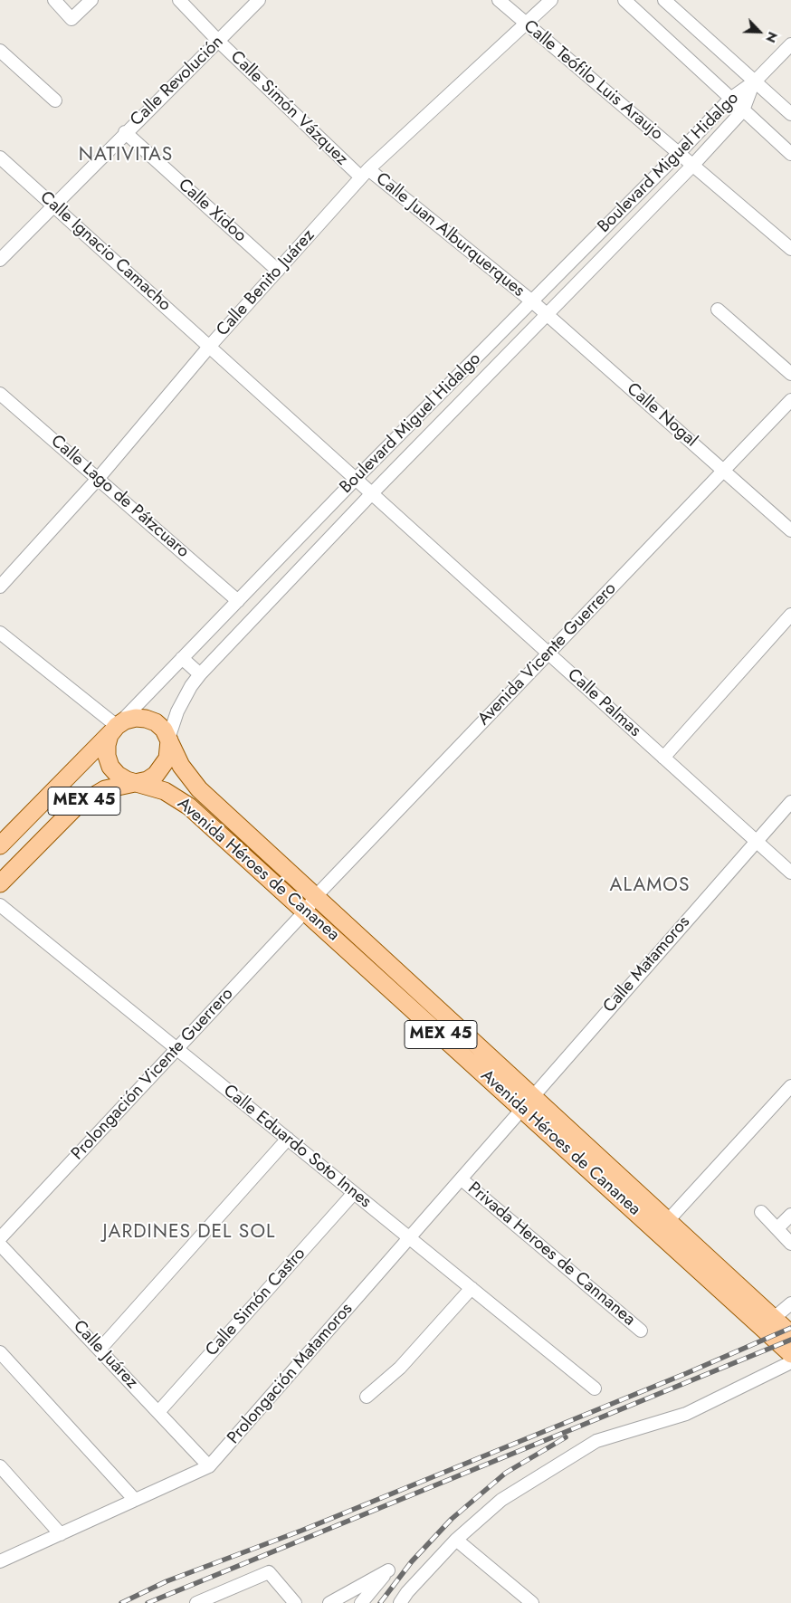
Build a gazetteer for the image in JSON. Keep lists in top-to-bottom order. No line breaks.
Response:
{"streets":{"main road":["MEX 45","Avenida Héroes de Cananea"],"street":["Calle Teófilo Luis Araujo","Calle Revolución","Calle Simón Vázquez","Boulevard Miguel Hidalgo","Calle Xidoo","Calle Juan Alburquerques","Calle Ignacio Camacho","Calle Benito Juárez","Calle Nogal","Calle Lago de Pátzcuaro","Avenida Vicente Guerrero","Calle Palmas","Calle Matamoros","Prolongación Vicente Guerrero","Calle Eduardo Soto Innes","Privada Heroes de Cannanea","Calle Simón Castro","Calle Juárez","Prolongación Matamoros"]},"crossings":[["Calle Teófilo Luis Araujo","Boulevard Miguel Hidalgo"],["Calle Teófilo Luis Araujo","Calle Benito Juárez"],["Calle Revolución","Calle Simón Vázquez"],["Calle Revolución","Calle Xidoo"],["Calle Revolución","Calle Ignacio Camacho"],["Calle Simón Vázquez","Calle Juan Alburquerques"],["Calle Simón Vázquez","Calle Benito Juárez"],["Boulevard Miguel Hidalgo","Calle Juan Alburquerques"],["Boulevard Miguel Hidalgo","Calle Ignacio Camacho"],["Boulevard Miguel Hidalgo","Calle Nogal"],["Boulevard Miguel Hidalgo","Calle Lago de Pátzcuaro"],["Boulevard Miguel Hidalgo","Calle Palmas"],["Boulevard Miguel Hidalgo","MEX 45"],["Boulevard Miguel Hidalgo","Avenida Héroes de Cananea"],["Calle Xidoo","Calle Benito Juárez"],["Calle Juan Alburquerques","Calle Benito Juárez"],["Calle Juan Alburquerques","Calle Nogal"],["Calle Ignacio Camacho","Calle Benito Juárez"],["Calle Ignacio Camacho","Calle Palmas"],["Calle Benito Juárez","Calle Lago de Pátzcuaro"],["Calle Nogal","Avenida Vicente Guerrero"],["Avenida Vicente Guerrero","Calle Palmas"],["Avenida Vicente Guerrero","Avenida Héroes de Cananea"],["Avenida Vicente Guerrero","Prolongación Vicente Guerrero"],["Calle Palmas","Calle Matamoros"],["MEX 45","Avenida Héroes de Cananea"],["Avenida Héroes de Cananea","Calle Matamoros"],["Avenida Héroes de Cananea","Prolongación Vicente Guerrero"],["Avenida Héroes de Cananea","Prolongación Matamoros"],["Calle Matamoros","Prolongación Matamoros"],["Prolongación Vicente Guerrero","Calle Eduardo Soto Innes"],["Calle Eduardo Soto Innes","Calle Simón Castro"],["Calle Eduardo Soto Innes","Prolongación Matamoros"],["Privada Heroes de Cannanea","Prolongación Matamoros"],["Calle Simón Castro","Calle Juárez"],["Calle Juárez","Prolongación Matamoros"]],"districts":["NATIVITAS","ALAMOS","JARDINES DEL SOL"],"north":"bottom right"}
